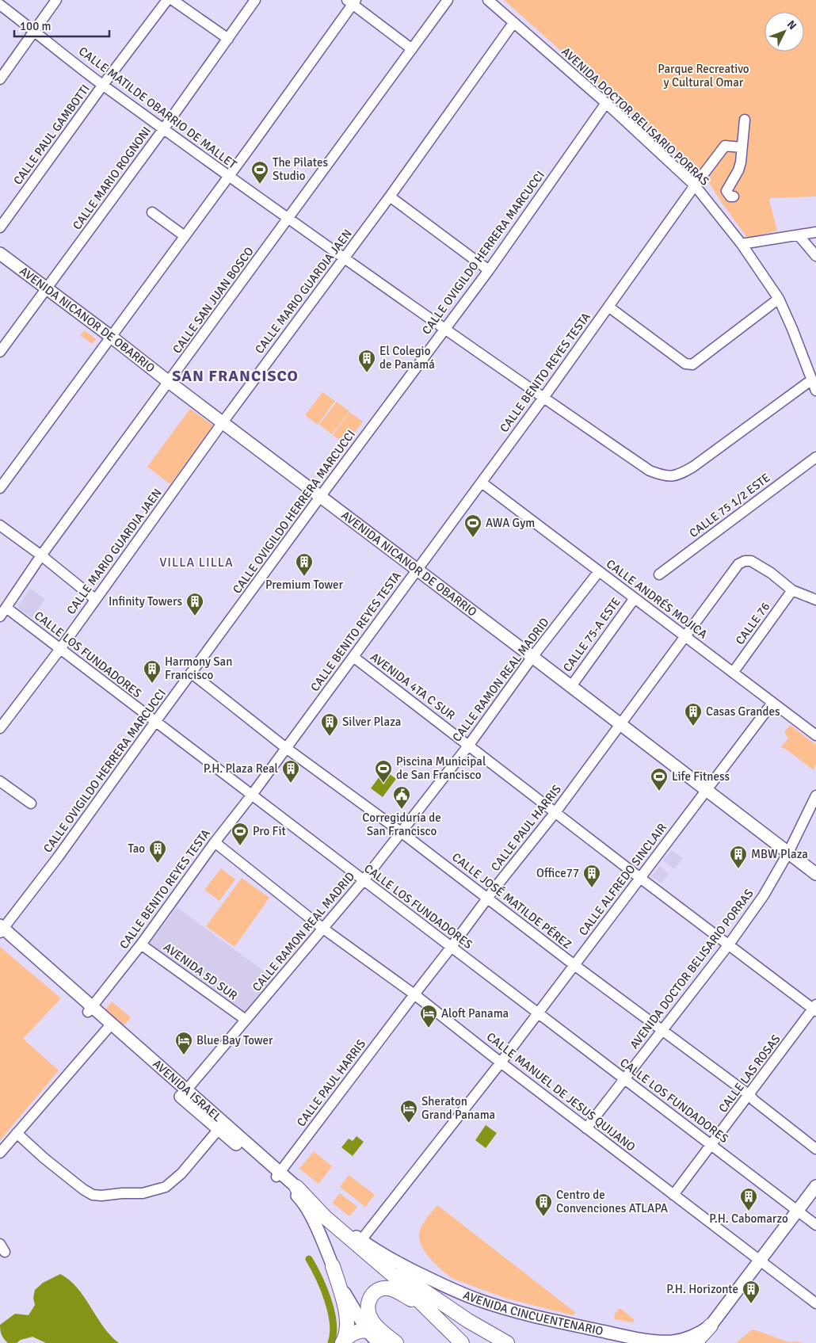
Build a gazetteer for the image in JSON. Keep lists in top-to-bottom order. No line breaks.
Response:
{"streets":{"main road":["AVENIDA NICANOR DE OBARRIO","AVENIDA ISRAEL","AVENIDA CINCUENTENARIO"],"street":["CALLE MATILDE OBARRIO DE MALLET","AVENIDA DOCTOR BELISARIO PORRAS","CALLE PAUL GAMBOTTI","CALLE MARIO ROGNONI","CALLE OVIGILDO HERRERA MARCUCCI","CALLE MARIO GUARDIA JAEN","CALLE SAN JUAN BOSCO","CALLE BENITO REYES TESTA","CALLE 75 1/2 ESTE","CALLE ANDRÉS MOJICA","CALLE 76","CALLE 75-A ESTE","CALLE LOS FUNDADORES","CALLE RAMON REAL MADRID","AVENIDA 4TA C SUR","CALLE PAUL HARRIS","CALLE ALFREDO SINCLAIR","CALLE JOSÉ MATILDE PÉREZ","AVENIDA 5D SUR","CALLE LAS ROSAS","CALLE MANUEL DE JESUS QUIJANO"]},"crossings":[["CALLE MATILDE OBARRIO DE MALLET","AVENIDA DOCTOR BELISARIO PORRAS"],["CALLE MATILDE OBARRIO DE MALLET","CALLE PAUL GAMBOTTI"],["CALLE MATILDE OBARRIO DE MALLET","CALLE MARIO ROGNONI"],["CALLE MATILDE OBARRIO DE MALLET","CALLE OVIGILDO HERRERA MARCUCCI"],["CALLE MATILDE OBARRIO DE MALLET","CALLE MARIO GUARDIA JAEN"],["CALLE MATILDE OBARRIO DE MALLET","CALLE SAN JUAN BOSCO"],["CALLE MATILDE OBARRIO DE MALLET","CALLE BENITO REYES TESTA"],["AVENIDA DOCTOR BELISARIO PORRAS","CALLE OVIGILDO HERRERA MARCUCCI"],["AVENIDA DOCTOR BELISARIO PORRAS","CALLE MARIO GUARDIA JAEN"],["AVENIDA DOCTOR BELISARIO PORRAS","AVENIDA NICANOR DE OBARRIO"],["AVENIDA DOCTOR BELISARIO PORRAS","CALLE BENITO REYES TESTA"],["AVENIDA DOCTOR BELISARIO PORRAS","CALLE LOS FUNDADORES"],["AVENIDA DOCTOR BELISARIO PORRAS","AVENIDA 4TA C SUR"],["AVENIDA DOCTOR BELISARIO PORRAS","CALLE JOSÉ MATILDE PÉREZ"],["AVENIDA DOCTOR BELISARIO PORRAS","CALLE MANUEL DE JESUS QUIJANO"],["CALLE MARIO ROGNONI","AVENIDA NICANOR DE OBARRIO"],["CALLE OVIGILDO HERRERA MARCUCCI","AVENIDA NICANOR DE OBARRIO"],["CALLE OVIGILDO HERRERA MARCUCCI","CALLE LOS FUNDADORES"],["CALLE OVIGILDO HERRERA MARCUCCI","CALLE JOSÉ MATILDE PÉREZ"],["CALLE OVIGILDO HERRERA MARCUCCI","AVENIDA ISRAEL"],["CALLE MARIO GUARDIA JAEN","AVENIDA NICANOR DE OBARRIO"],["CALLE MARIO GUARDIA JAEN","CALLE LOS FUNDADORES"],["CALLE SAN JUAN BOSCO","AVENIDA NICANOR DE OBARRIO"],["CALLE SAN JUAN BOSCO","CALLE LOS FUNDADORES"],["AVENIDA NICANOR DE OBARRIO","CALLE BENITO REYES TESTA"],["AVENIDA NICANOR DE OBARRIO","CALLE 75-A ESTE"],["AVENIDA NICANOR DE OBARRIO","CALLE RAMON REAL MADRID"],["AVENIDA NICANOR DE OBARRIO","CALLE PAUL HARRIS"],["AVENIDA NICANOR DE OBARRIO","CALLE ALFREDO SINCLAIR"],["CALLE BENITO REYES TESTA","CALLE ANDRÉS MOJICA"],["CALLE BENITO REYES TESTA","CALLE LOS FUNDADORES"],["CALLE BENITO REYES TESTA","AVENIDA 4TA C SUR"],["CALLE BENITO REYES TESTA","CALLE JOSÉ MATILDE PÉREZ"],["CALLE BENITO REYES TESTA","AVENIDA 5D SUR"],["CALLE BENITO REYES TESTA","AVENIDA ISRAEL"],["CALLE BENITO REYES TESTA","CALLE MANUEL DE JESUS QUIJANO"],["CALLE ANDRÉS MOJICA","CALLE 76"],["CALLE ANDRÉS MOJICA","CALLE 75-A ESTE"],["CALLE ANDRÉS MOJICA","CALLE RAMON REAL MADRID"],["CALLE ANDRÉS MOJICA","CALLE PAUL HARRIS"],["CALLE ANDRÉS MOJICA","CALLE ALFREDO SINCLAIR"],["CALLE 76","CALLE PAUL HARRIS"],["CALLE LOS FUNDADORES","CALLE RAMON REAL MADRID"],["CALLE LOS FUNDADORES","CALLE PAUL HARRIS"],["CALLE LOS FUNDADORES","CALLE ALFREDO SINCLAIR"],["CALLE LOS FUNDADORES","CALLE LAS ROSAS"],["CALLE LOS FUNDADORES","AVENIDA CINCUENTENARIO"],["CALLE RAMON REAL MADRID","AVENIDA 4TA C SUR"],["CALLE RAMON REAL MADRID","CALLE JOSÉ MATILDE PÉREZ"],["CALLE RAMON REAL MADRID","AVENIDA 5D SUR"],["CALLE RAMON REAL MADRID","AVENIDA ISRAEL"],["CALLE RAMON REAL MADRID","CALLE MANUEL DE JESUS QUIJANO"],["AVENIDA 4TA C SUR","CALLE PAUL HARRIS"],["AVENIDA 4TA C SUR","CALLE ALFREDO SINCLAIR"],["AVENIDA 4TA C SUR","CALLE LAS ROSAS"],["CALLE PAUL HARRIS","CALLE JOSÉ MATILDE PÉREZ"],["CALLE PAUL HARRIS","AVENIDA ISRAEL"],["CALLE PAUL HARRIS","CALLE MANUEL DE JESUS QUIJANO"],["CALLE ALFREDO SINCLAIR","CALLE JOSÉ MATILDE PÉREZ"],["CALLE ALFREDO SINCLAIR","AVENIDA ISRAEL"],["CALLE ALFREDO SINCLAIR","CALLE MANUEL DE JESUS QUIJANO"],["CALLE JOSÉ MATILDE PÉREZ","CALLE LAS ROSAS"],["CALLE LAS ROSAS","CALLE MANUEL DE JESUS QUIJANO"],["AVENIDA ISRAEL","AVENIDA CINCUENTENARIO"],["CALLE MANUEL DE JESUS QUIJANO","AVENIDA CINCUENTENARIO"]],"districts":["SAN FRANCISCO","VILLA LILLA"],"parks":["Parque Recreativo y Cultural Omar"],"places":{"sports":["The Pilates Studio","AWA Gym","Piscina Municipal de San Francisco","Life Fitness","Pro Fit"],"building":["El Colegio de Panamá","Premium Tower","Infinity Towers","Harmony San Francisco","Casas Grandes","Silver Plaza","P.H. Plaza Real","Tao","MBW Plaza","Office77","P.H. Cabomarzo","Centro de Convenciones ATLAPA","P.H. Horizonte"],"public building":["Corregiduría de San Francisco"],"hotel":["Aloft Panama","Blue Bay Tower","Sheraton Grand Panama"]},"scale_bar":"100 m","north":"top right"}
